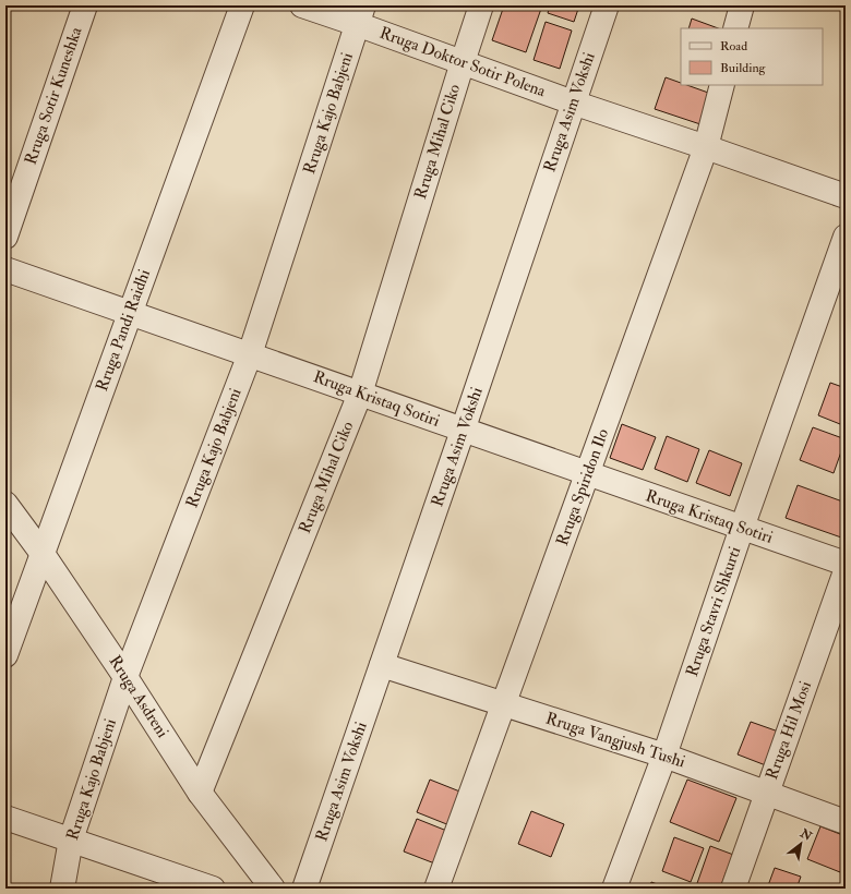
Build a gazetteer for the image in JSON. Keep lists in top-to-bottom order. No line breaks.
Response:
{"streets":{"street":["Rruga Doktor Sotir Polena","Rruga Sotir Kuneshka","Rruga Asim Vokshi","Rruga Kajo Babjeni","Rruga Mihal Ciko","Rruga Pandi Raidhi","Rruga Kristaq Sotiri","Rruga Spiridon Ilo","Rruga Stavri Shkurti","Rruga Asdreni","Rruga Hil Mosi","Rruga Vangjush Tushi"]},"crossings":[["Rruga Doktor Sotir Polena","Rruga Asim Vokshi"],["Rruga Doktor Sotir Polena","Rruga Kajo Babjeni"],["Rruga Doktor Sotir Polena","Rruga Mihal Ciko"],["Rruga Doktor Sotir Polena","Rruga Spiridon Ilo"],["Rruga Asim Vokshi","Rruga Kristaq Sotiri"],["Rruga Asim Vokshi","Rruga Vangjush Tushi"],["Rruga Kajo Babjeni","Rruga Kristaq Sotiri"],["Rruga Kajo Babjeni","Rruga Asdreni"],["Rruga Mihal Ciko","Rruga Kristaq Sotiri"],["Rruga Mihal Ciko","Rruga Asdreni"],["Rruga Pandi Raidhi","Rruga Kristaq Sotiri"],["Rruga Pandi Raidhi","Rruga Asdreni"],["Rruga Kristaq Sotiri","Rruga Spiridon Ilo"],["Rruga Kristaq Sotiri","Rruga Stavri Shkurti"],["Rruga Spiridon Ilo","Rruga Vangjush Tushi"],["Rruga Stavri Shkurti","Rruga Vangjush Tushi"],["Rruga Hil Mosi","Rruga Vangjush Tushi"]],"legend":["Road","Building"],"north":"top right"}
